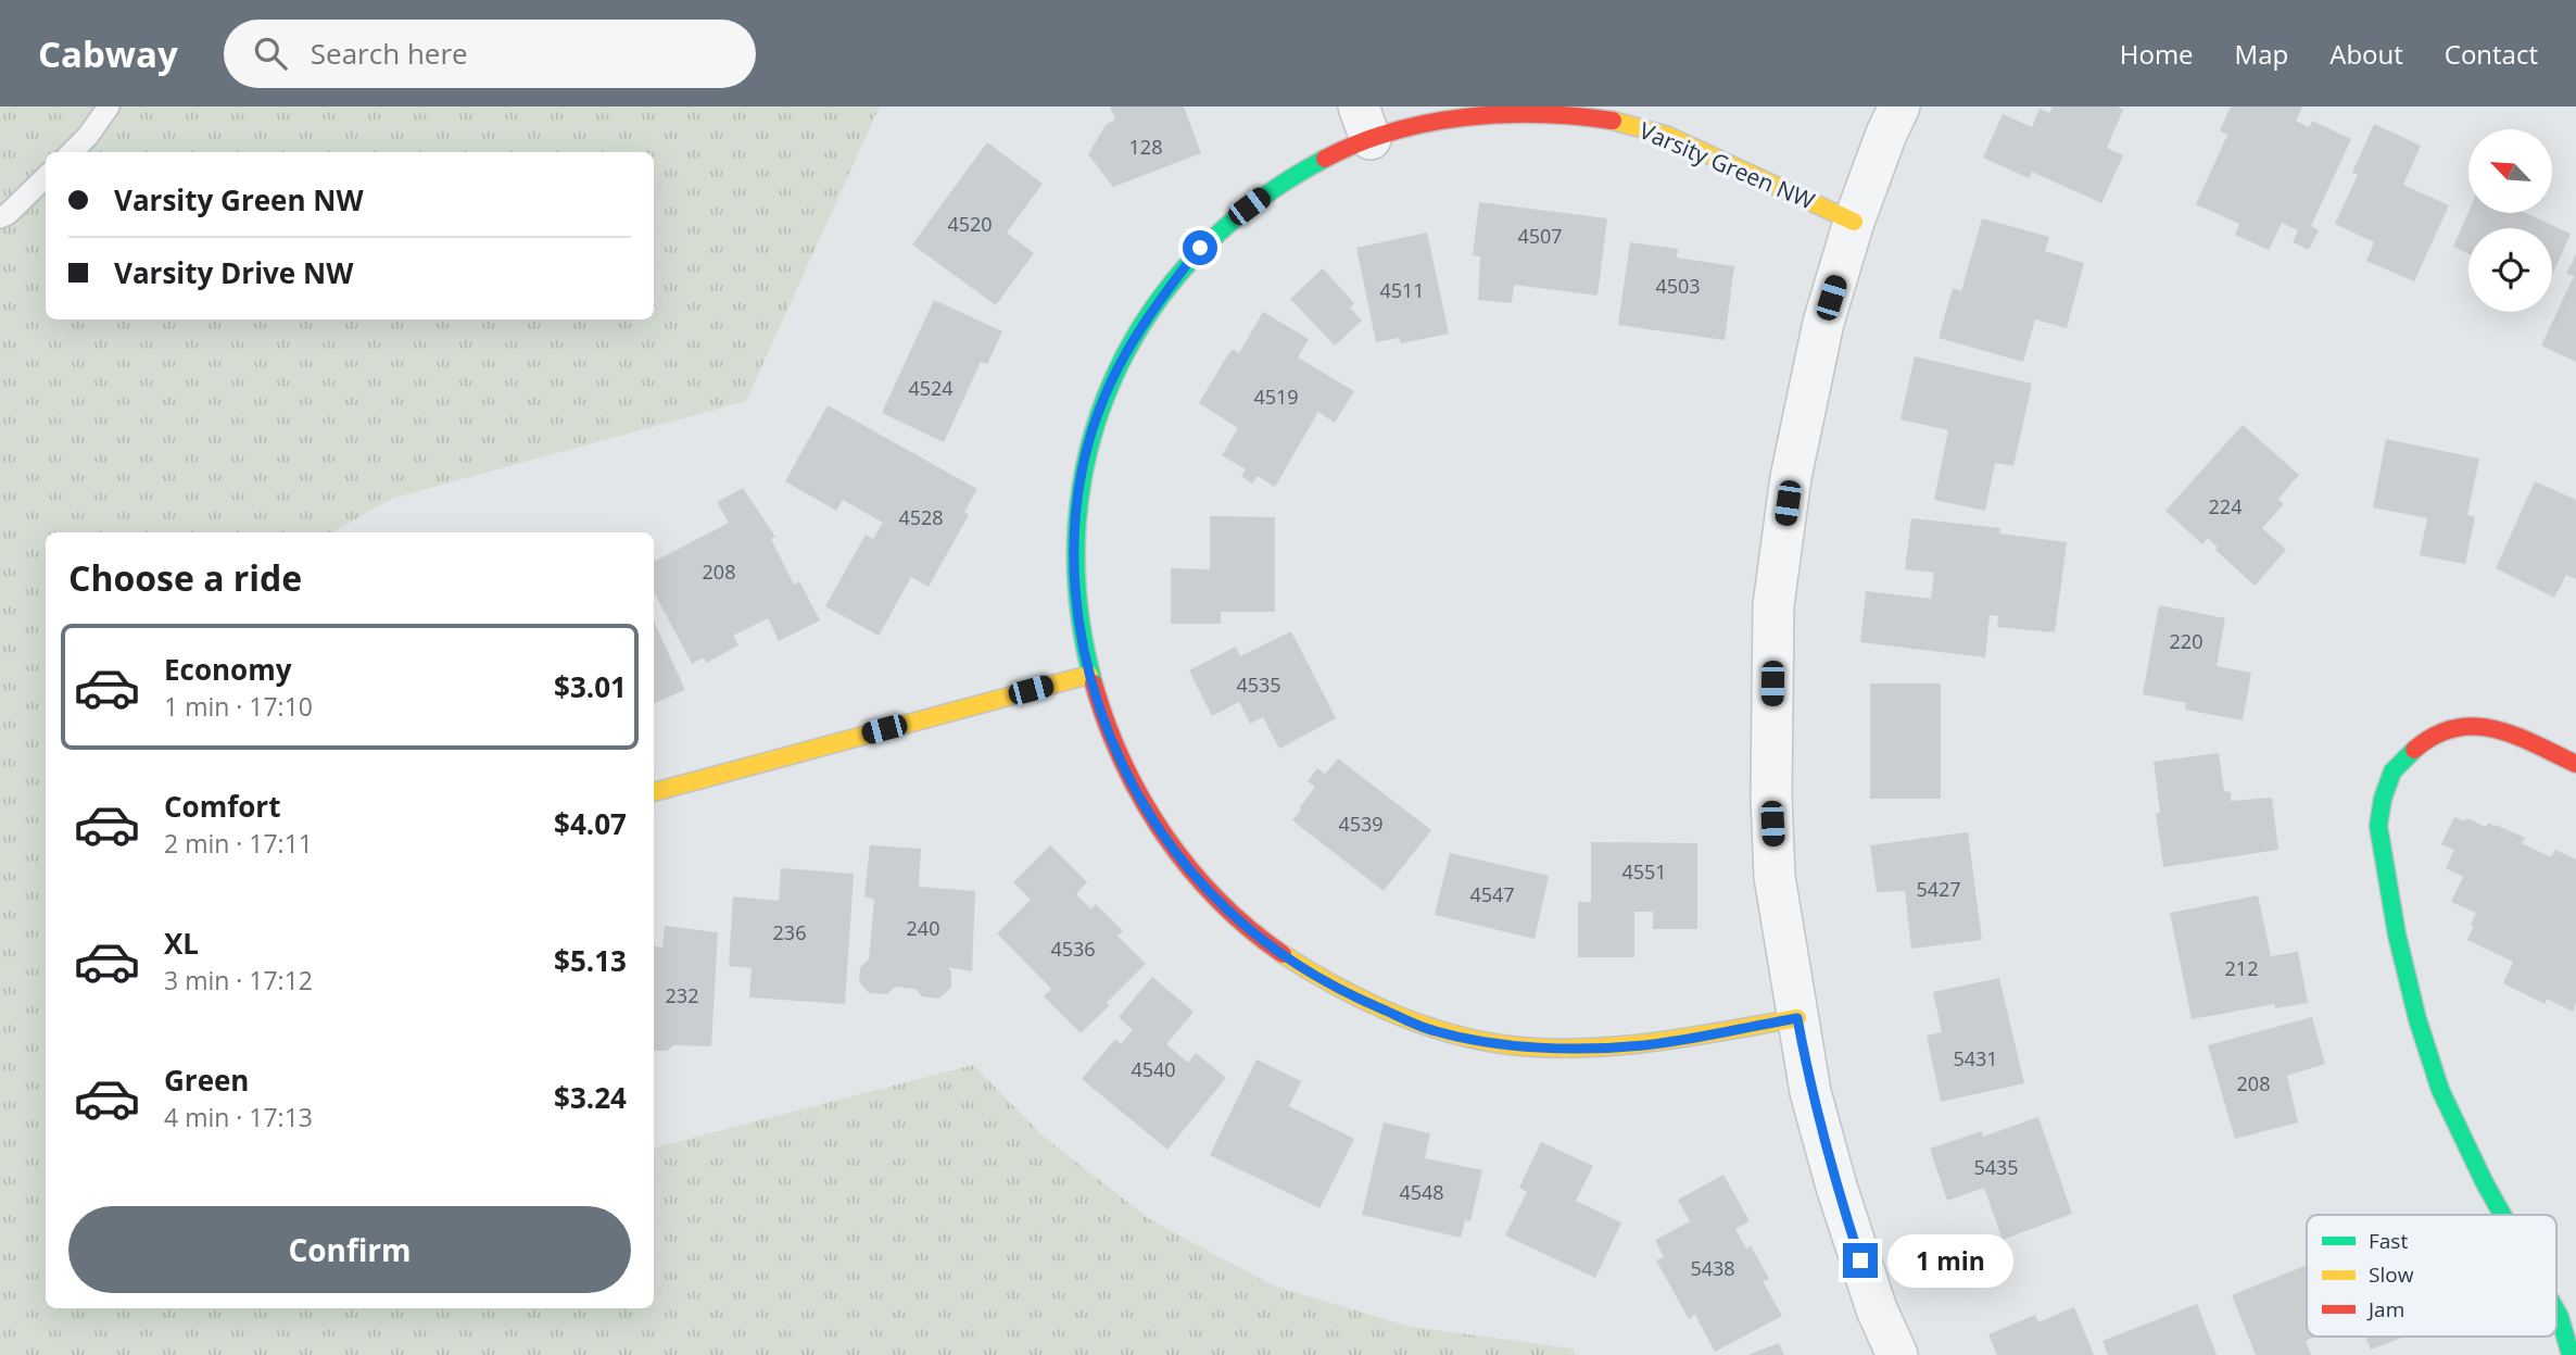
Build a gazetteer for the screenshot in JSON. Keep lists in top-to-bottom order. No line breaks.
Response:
{"streets":{"street":["Varsity Green NW"]},"house_numbers":["128","4520","4507","4503","4511","4524","4519","224","4528","208","220","4535","4539","4551","5427","4547","240","236","4536","212","232","5431","4540","208","5435","4548","5438"],"legend":["Fast","Slow","Jam"],"north":"top left","page":{"header":"Cabway","search":"Search here","nav":["Home","Map","About","Contact"],"banner":["Varsity Green NW","Varsity Drive NW"],"heading":"Choose a ride","list":[{"name":"Economy","note":"1 min · 17:10","value":"$3.01"},{"name":"Comfort","note":"2 min · 17:11","value":"$4.07"},{"name":"XL","note":"3 min · 17:12","value":"$5.13"},{"name":"Green","note":"4 min · 17:13","value":"$3.24"}],"buttons":"Confirm","bubble":"1 min"}}
